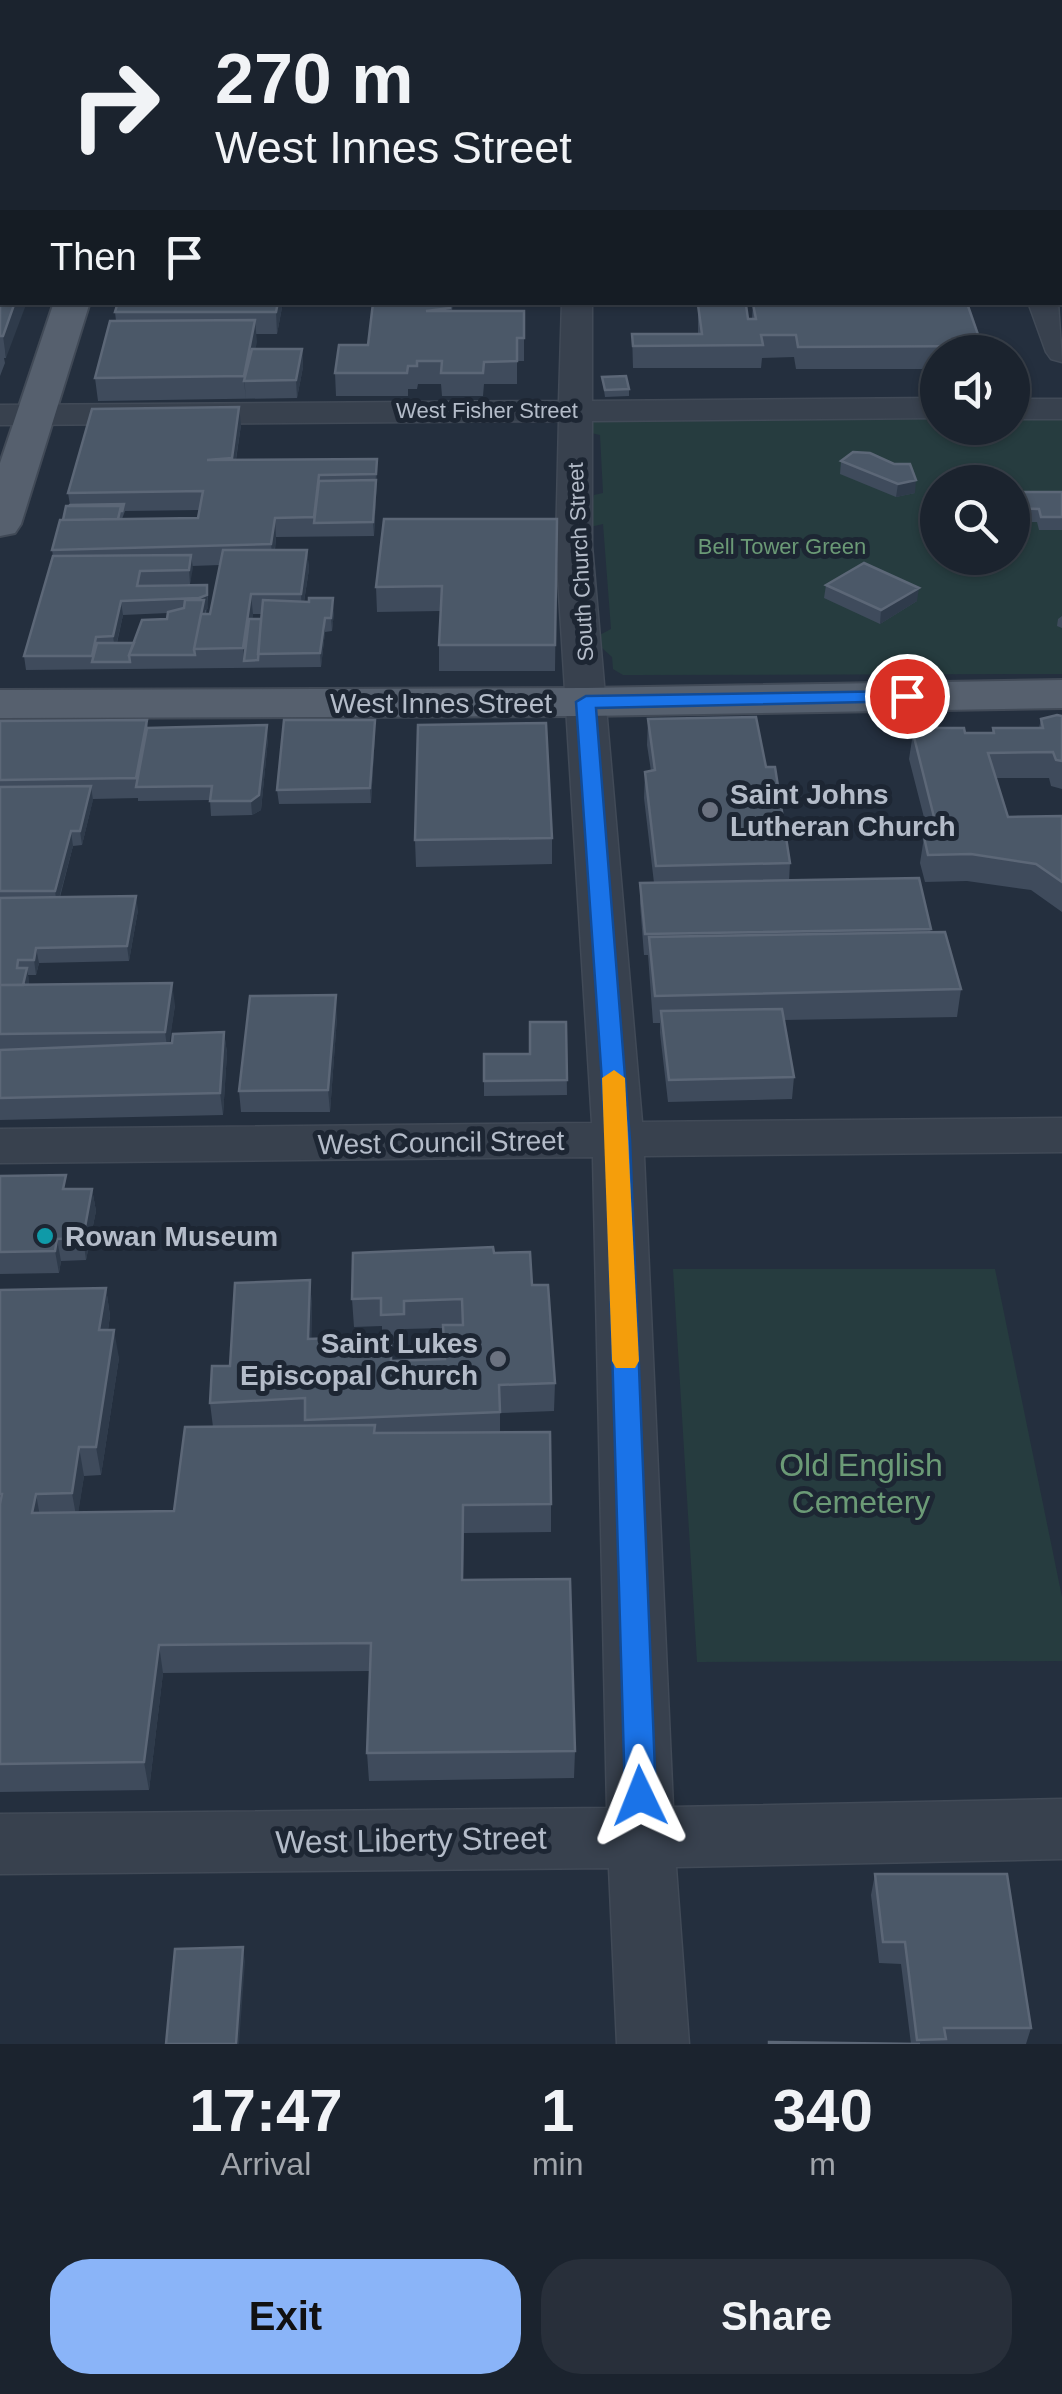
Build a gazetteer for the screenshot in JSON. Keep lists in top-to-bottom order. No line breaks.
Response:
{"streets":{"main road":["West Innes Street"],"street":["West Fisher Street","South Church Street","West Council Street","West Liberty Street"]},"crossings":[["West Fisher Street","South Church Street"],["South Church Street","West Innes Street"],["South Church Street","West Council Street"],["South Church Street","West Liberty Street"]],"parks":["Bell Tower Green","Old English Cemetery"],"places":["Saint Johns Lutheran Church","Rowan Museum","Saint Lukes Episcopal Church"],"page":{"turn":["270 m","West Innes Street"],"then":"Then","eta":["17:47","Arrival","1","min","340","m"],"buttons":["Exit","Share"]}}
